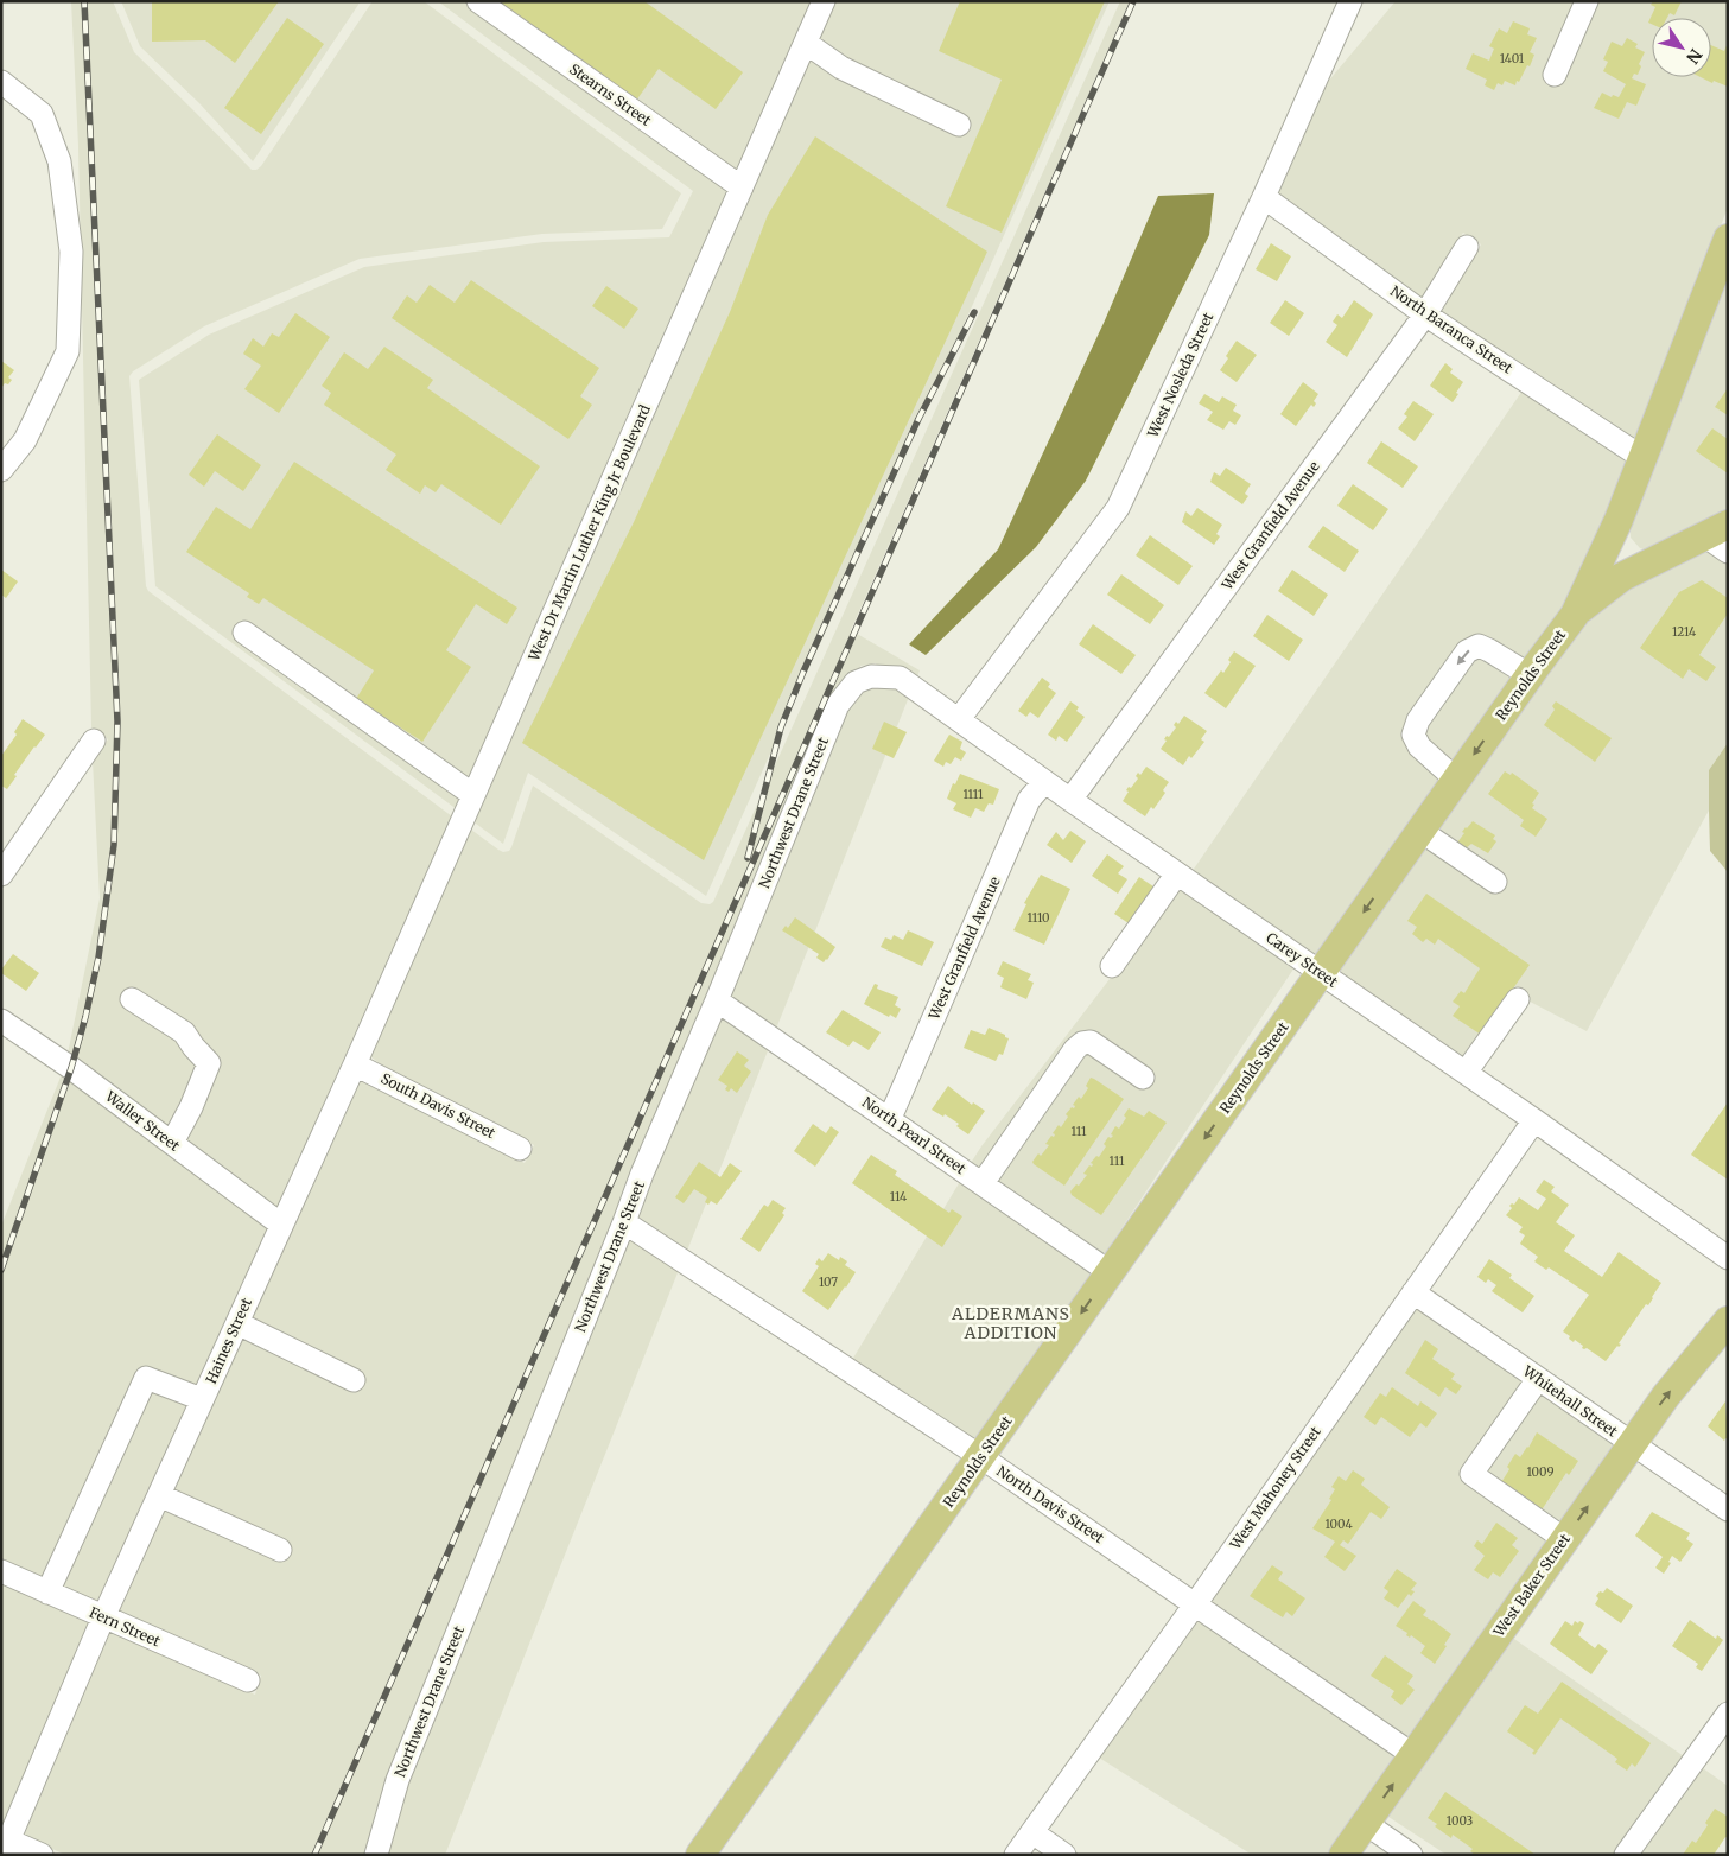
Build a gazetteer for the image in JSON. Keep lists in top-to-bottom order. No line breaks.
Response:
{"streets":{"main road":["Reynolds Street","West Baker Street"],"street":["Stearns Street","North Baranca Street","West Nosleda Street","West Granfield Avenue","West Dr Martin Luther King Jr Boulevard","Northwest Drane Street","Carey Street","South Davis Street","Waller Street","North Pearl Street","Haines Street","Whitehall Street","West Mahoney Street","North Davis Street","Fern Street"]},"crossings":[["Stearns Street","West Dr Martin Luther King Jr Boulevard"],["North Baranca Street","West Nosleda Street"],["North Baranca Street","West Granfield Avenue"],["North Baranca Street","Reynolds Street"],["West Nosleda Street","Carey Street"],["West Granfield Avenue","Carey Street"],["West Granfield Avenue","North Pearl Street"],["West Dr Martin Luther King Jr Boulevard","South Davis Street"],["West Dr Martin Luther King Jr Boulevard","Haines Street"],["Reynolds Street","Carey Street"],["Reynolds Street","North Pearl Street"],["Reynolds Street","North Davis Street"],["Northwest Drane Street","Carey Street"],["Northwest Drane Street","North Pearl Street"],["Northwest Drane Street","North Davis Street"],["Carey Street","West Mahoney Street"],["South Davis Street","Haines Street"],["Waller Street","Haines Street"],["Haines Street","Fern Street"],["Whitehall Street","West Mahoney Street"],["Whitehall Street","West Baker Street"],["West Mahoney Street","North Davis Street"],["North Davis Street","West Baker Street"]],"one_way":["Reynolds Street","West Baker Street"],"districts":["ALDERMANS ADDITION"],"house_numbers":["1401","1214","1111","1110","111","111","114","107","1009","1004","1003"],"north":"bottom right"}
